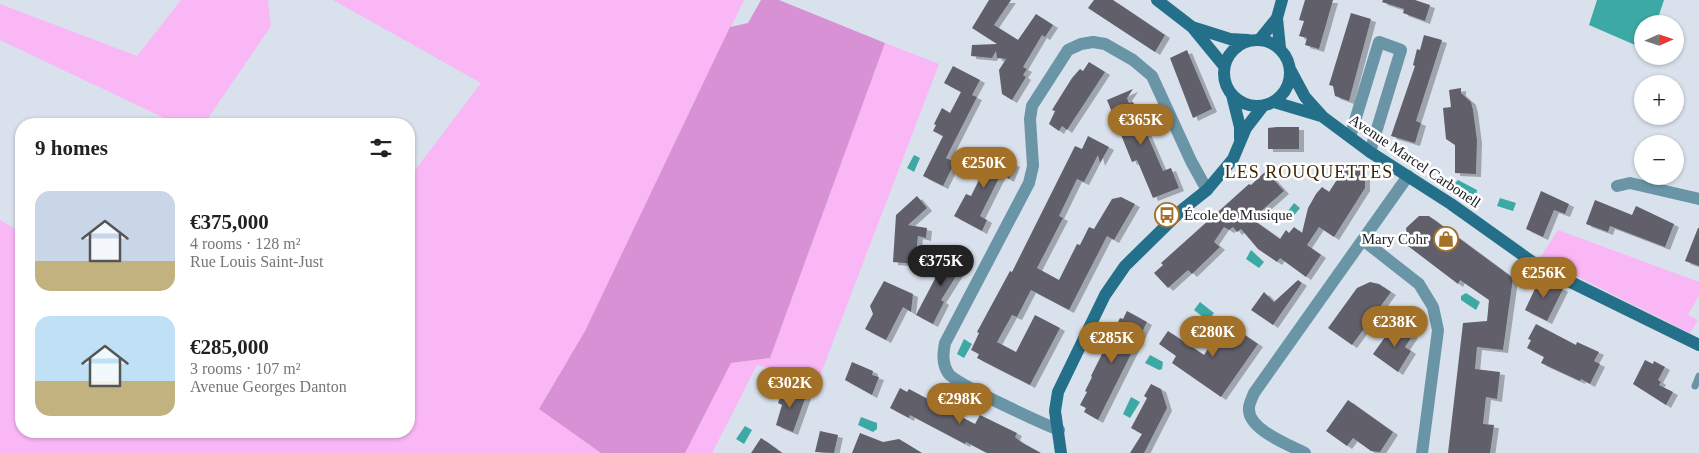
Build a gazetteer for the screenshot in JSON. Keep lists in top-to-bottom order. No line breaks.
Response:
{"streets":{"street":["Avenue Marcel Carbonell"]},"districts":["LES ROUQUETTES"],"places":{"bus stop":["École de Musique"],"shop":["Mary Cohr"]},"north":"right","page":{"map_buttons":["+","−"],"price":["€365K","€250K","€375K","€256K","€238K","€280K","€285K","€302K","€298K"],"heading":"9 homes","list":[{"name":"€375,000","note":"4 rooms · 128 m² · Rue Louis Saint-Just"},{"name":"€285,000","note":"3 rooms · 107 m² · Avenue Georges Danton"}]}}
